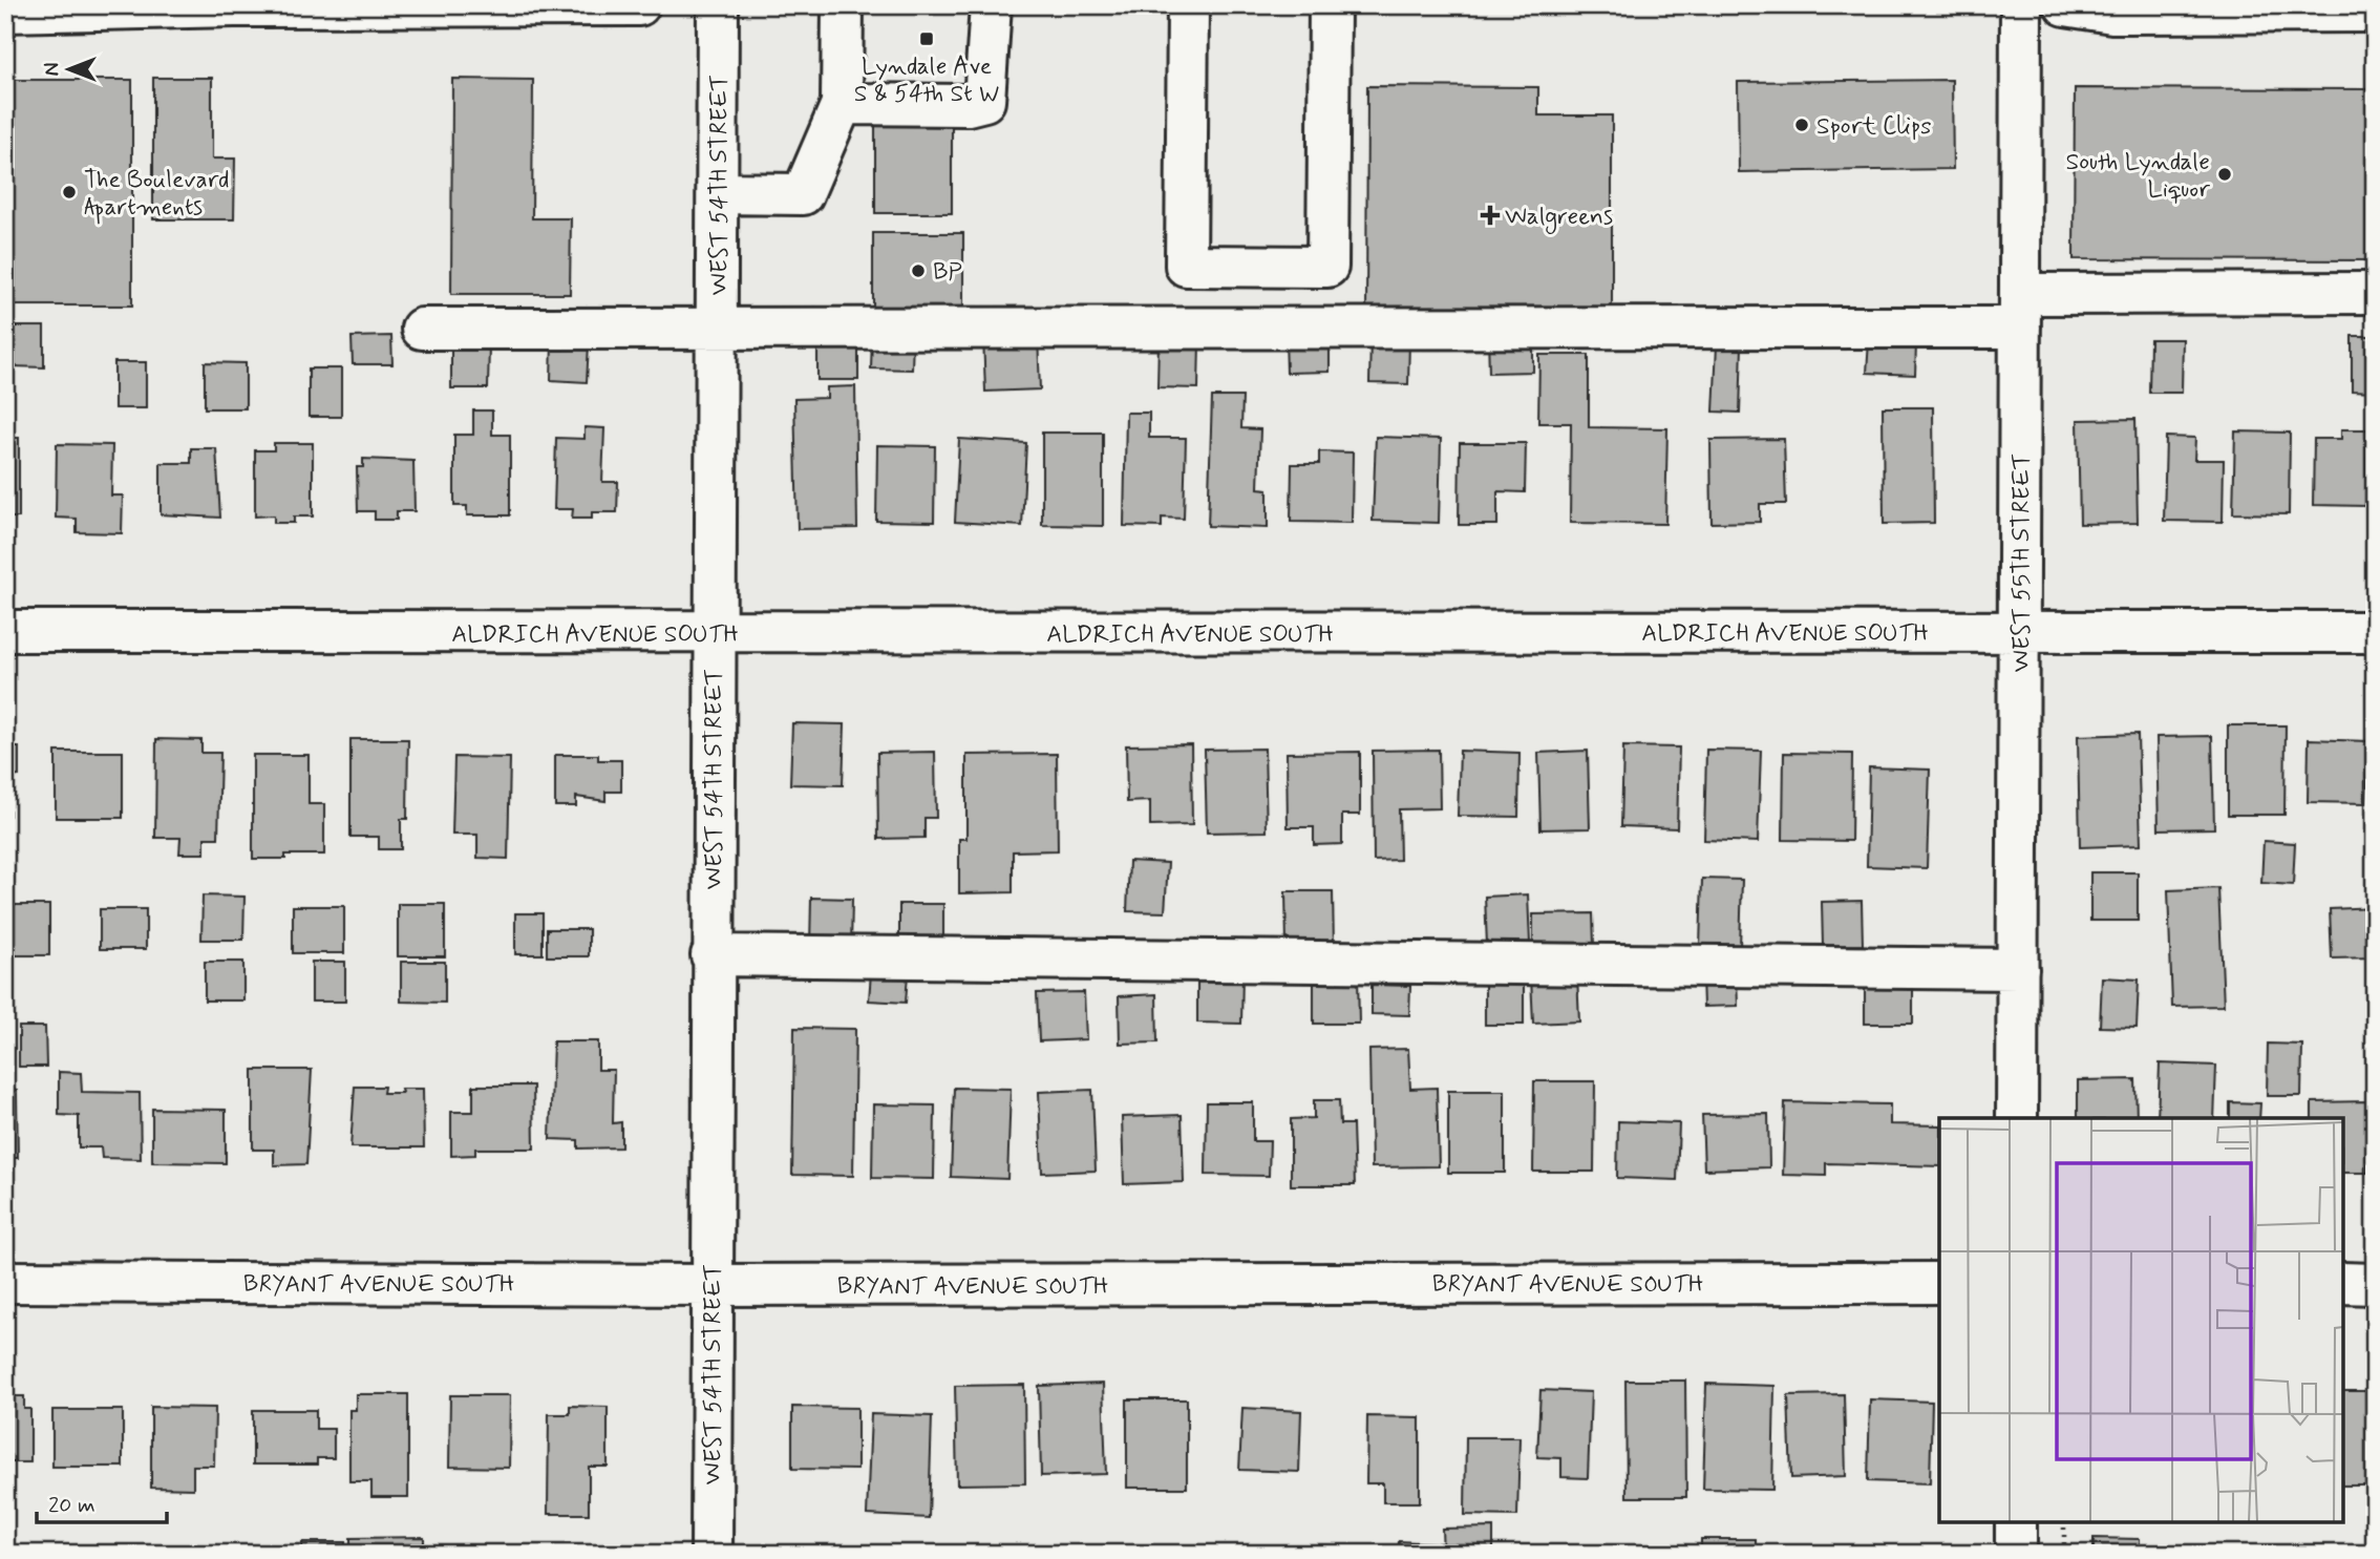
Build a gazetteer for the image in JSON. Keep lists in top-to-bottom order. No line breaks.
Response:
{"streets":{"street":["WEST 54TH STREET","WEST 55TH STREET","ALDRICH AVENUE SOUTH","BRYANT AVENUE SOUTH"]},"crossings":[["WEST 54TH STREET","ALDRICH AVENUE SOUTH"],["WEST 54TH STREET","BRYANT AVENUE SOUTH"],["WEST 55TH STREET","ALDRICH AVENUE SOUTH"]],"places":{"transit":["Lyndale Ave S & 54th St W"],"other":["Sport Clips","South Lyndale Liquor","The Boulevard Apartments","BP"],"health":["Walgreens"]},"scale_bar":"20 m","north":"left"}
